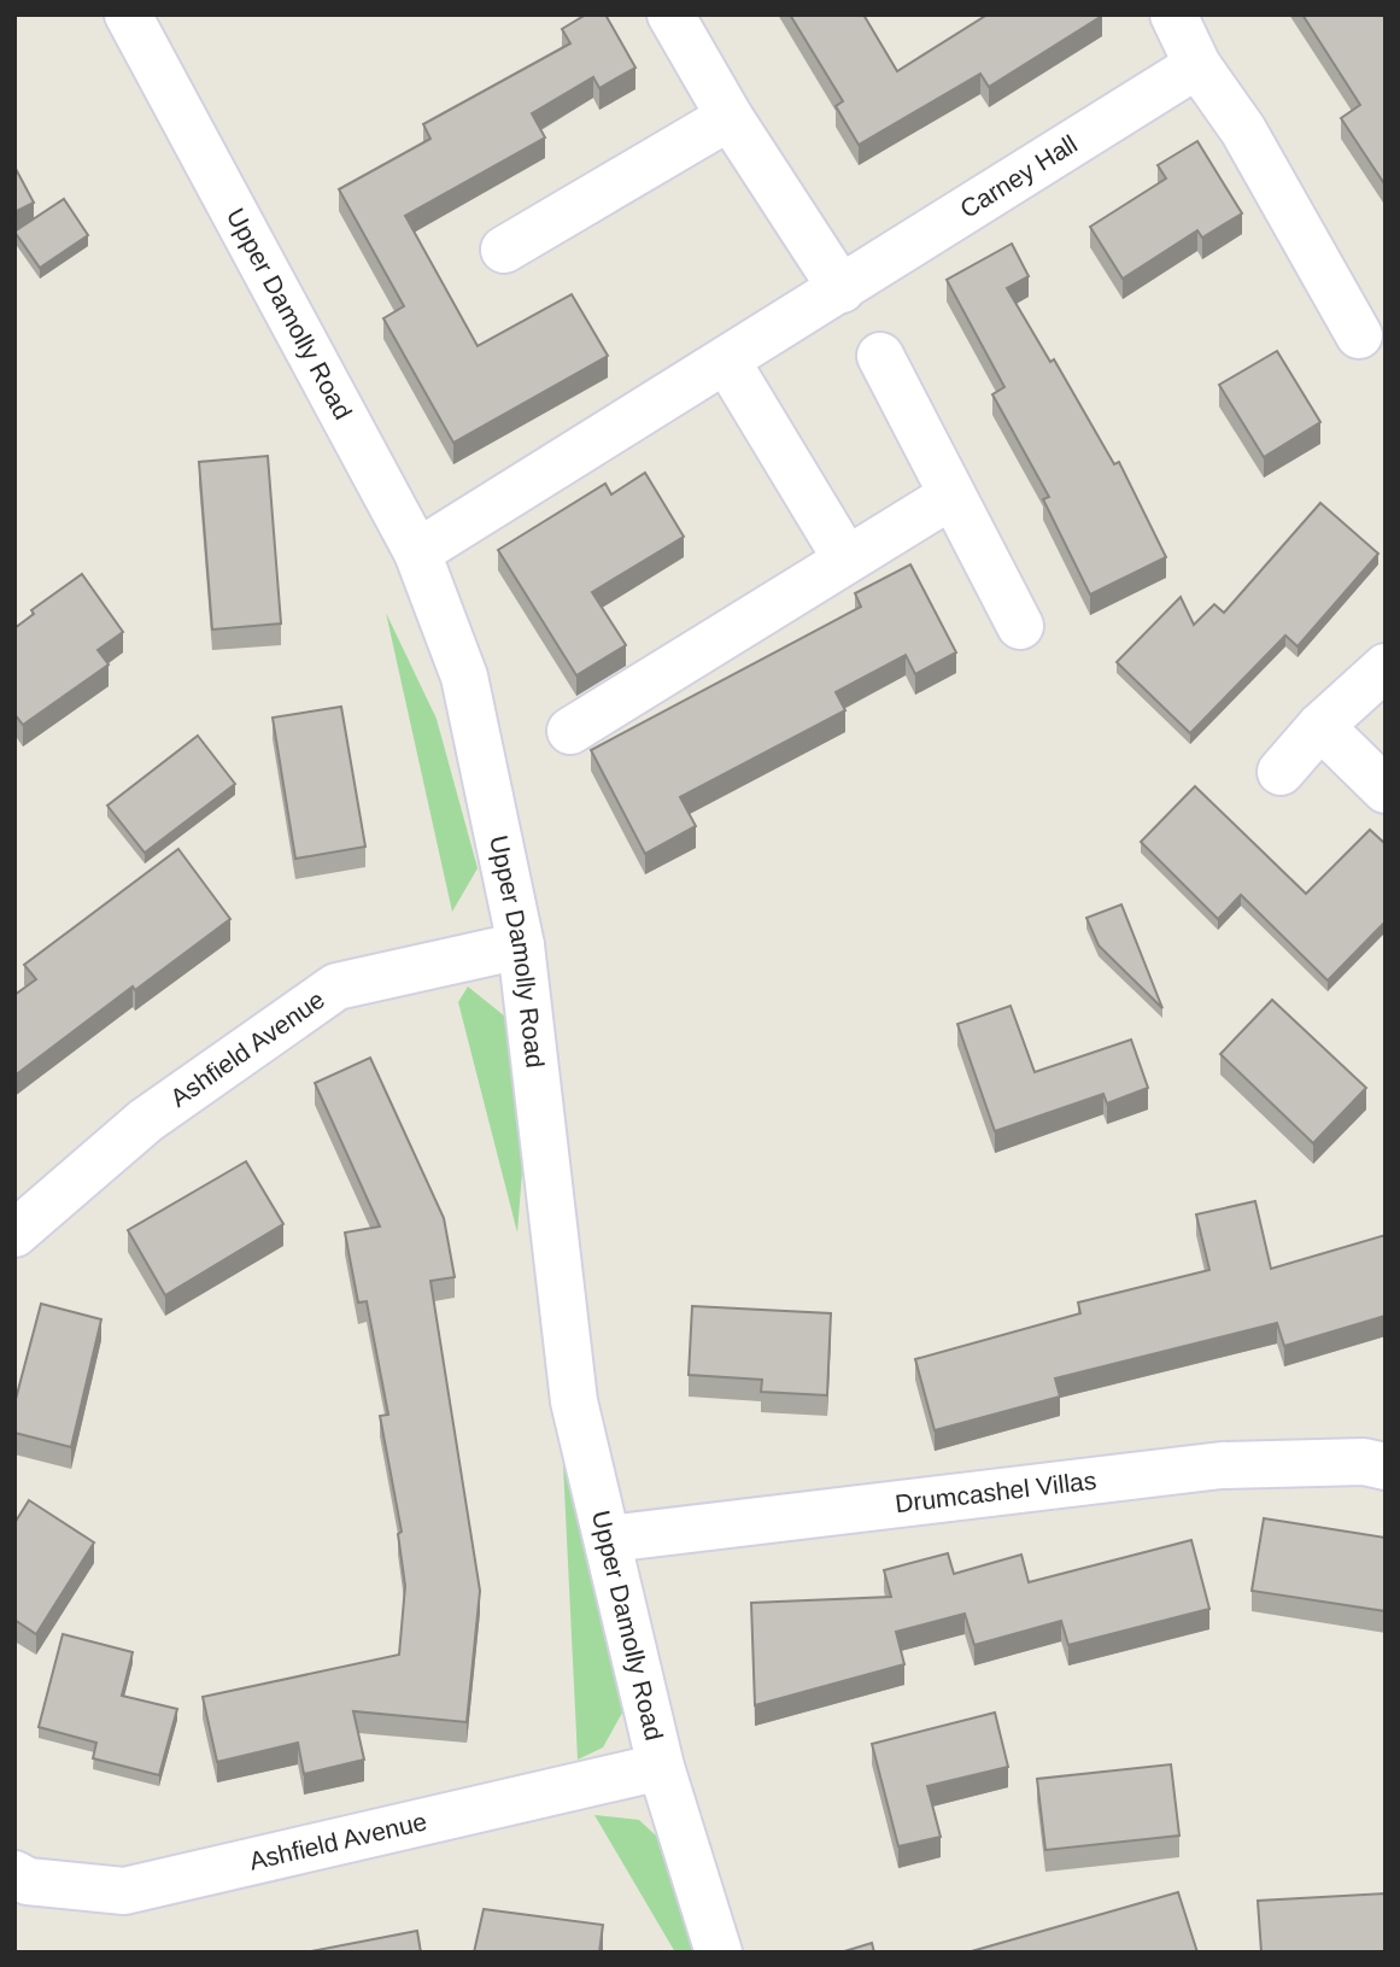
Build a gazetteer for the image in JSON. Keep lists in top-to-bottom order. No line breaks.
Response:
{"streets":{"street":["Carney Hall","Upper Damolly Road","Ashfield Avenue","Drumcashel Villas"]},"crossings":[["Carney Hall","Upper Damolly Road"],["Upper Damolly Road","Ashfield Avenue"],["Upper Damolly Road","Drumcashel Villas"]]}
